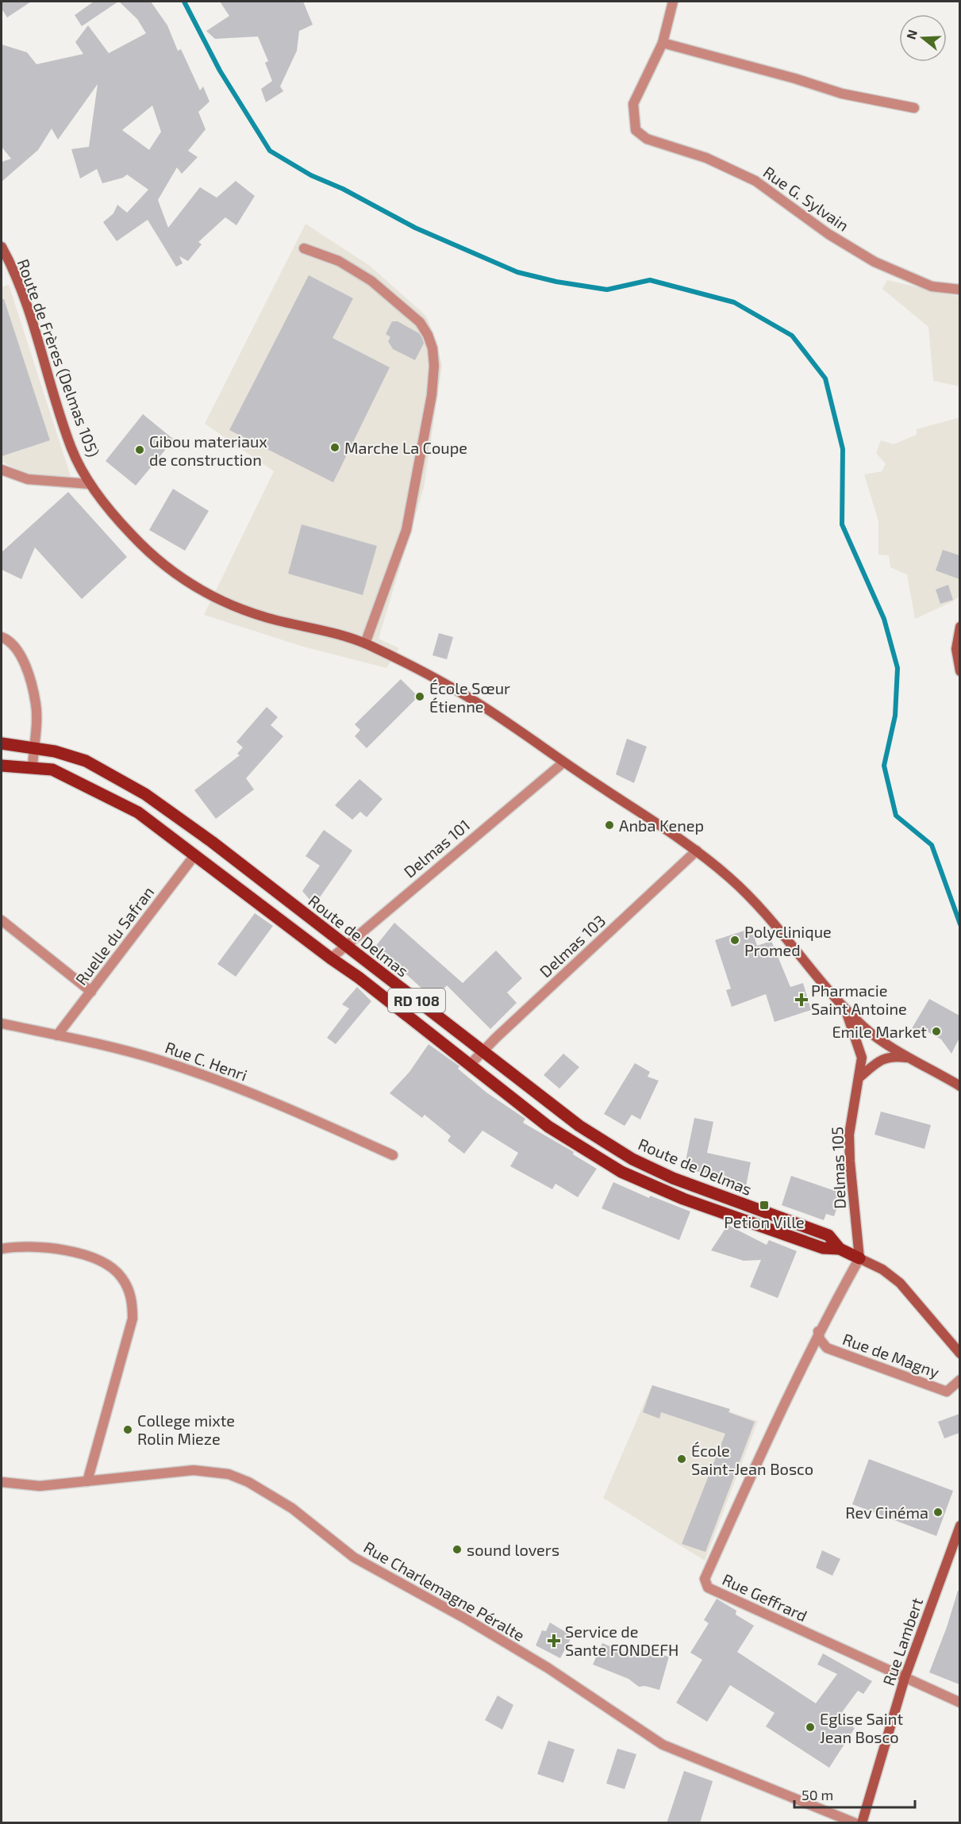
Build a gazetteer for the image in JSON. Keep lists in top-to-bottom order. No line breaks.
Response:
{"streets":{"main road":["Route de Frères (Delmas 105)","Route de Delmas","RD 108","Delmas 105","Rue Lambert"],"street":["Rue G. Sylvain","Delmas 101","Ruelle du Safran","Delmas 103","Rue C. Henri","Rue de Magny","Rue Charlemagne Péralte","Rue Geffrard"]},"crossings":[["Route de Frères (Delmas 105)","Delmas 101"],["Route de Frères (Delmas 105)","Delmas 103"],["Route de Frères (Delmas 105)","Delmas 105"],["Delmas 101","Route de Delmas"],["Ruelle du Safran","Route de Delmas"],["Ruelle du Safran","Rue C. Henri"],["Route de Delmas","Delmas 103"],["Route de Delmas","Delmas 105"],["Route de Delmas","Rue Geffrard"],["Delmas 105","Rue Geffrard"],["Rue de Magny","Rue Geffrard"],["Rue Geffrard","Rue Lambert"]],"places":{"other":["Marche La Coupe","Gibou materiaux de construction","École Sœur Étienne","Anba Kenep","Polyclinique Promed","Emile Market","College mixte Rolin Mieze","École Saint-Jean Bosco","Rev Cinéma","sound lovers","Eglise Saint Jean Bosco"],"health":["Pharmacie Saint Antoine","Service de Sante FONDEFH"],"transit":["Petion Ville"]},"scale_bar":"50 m","north":"left"}
